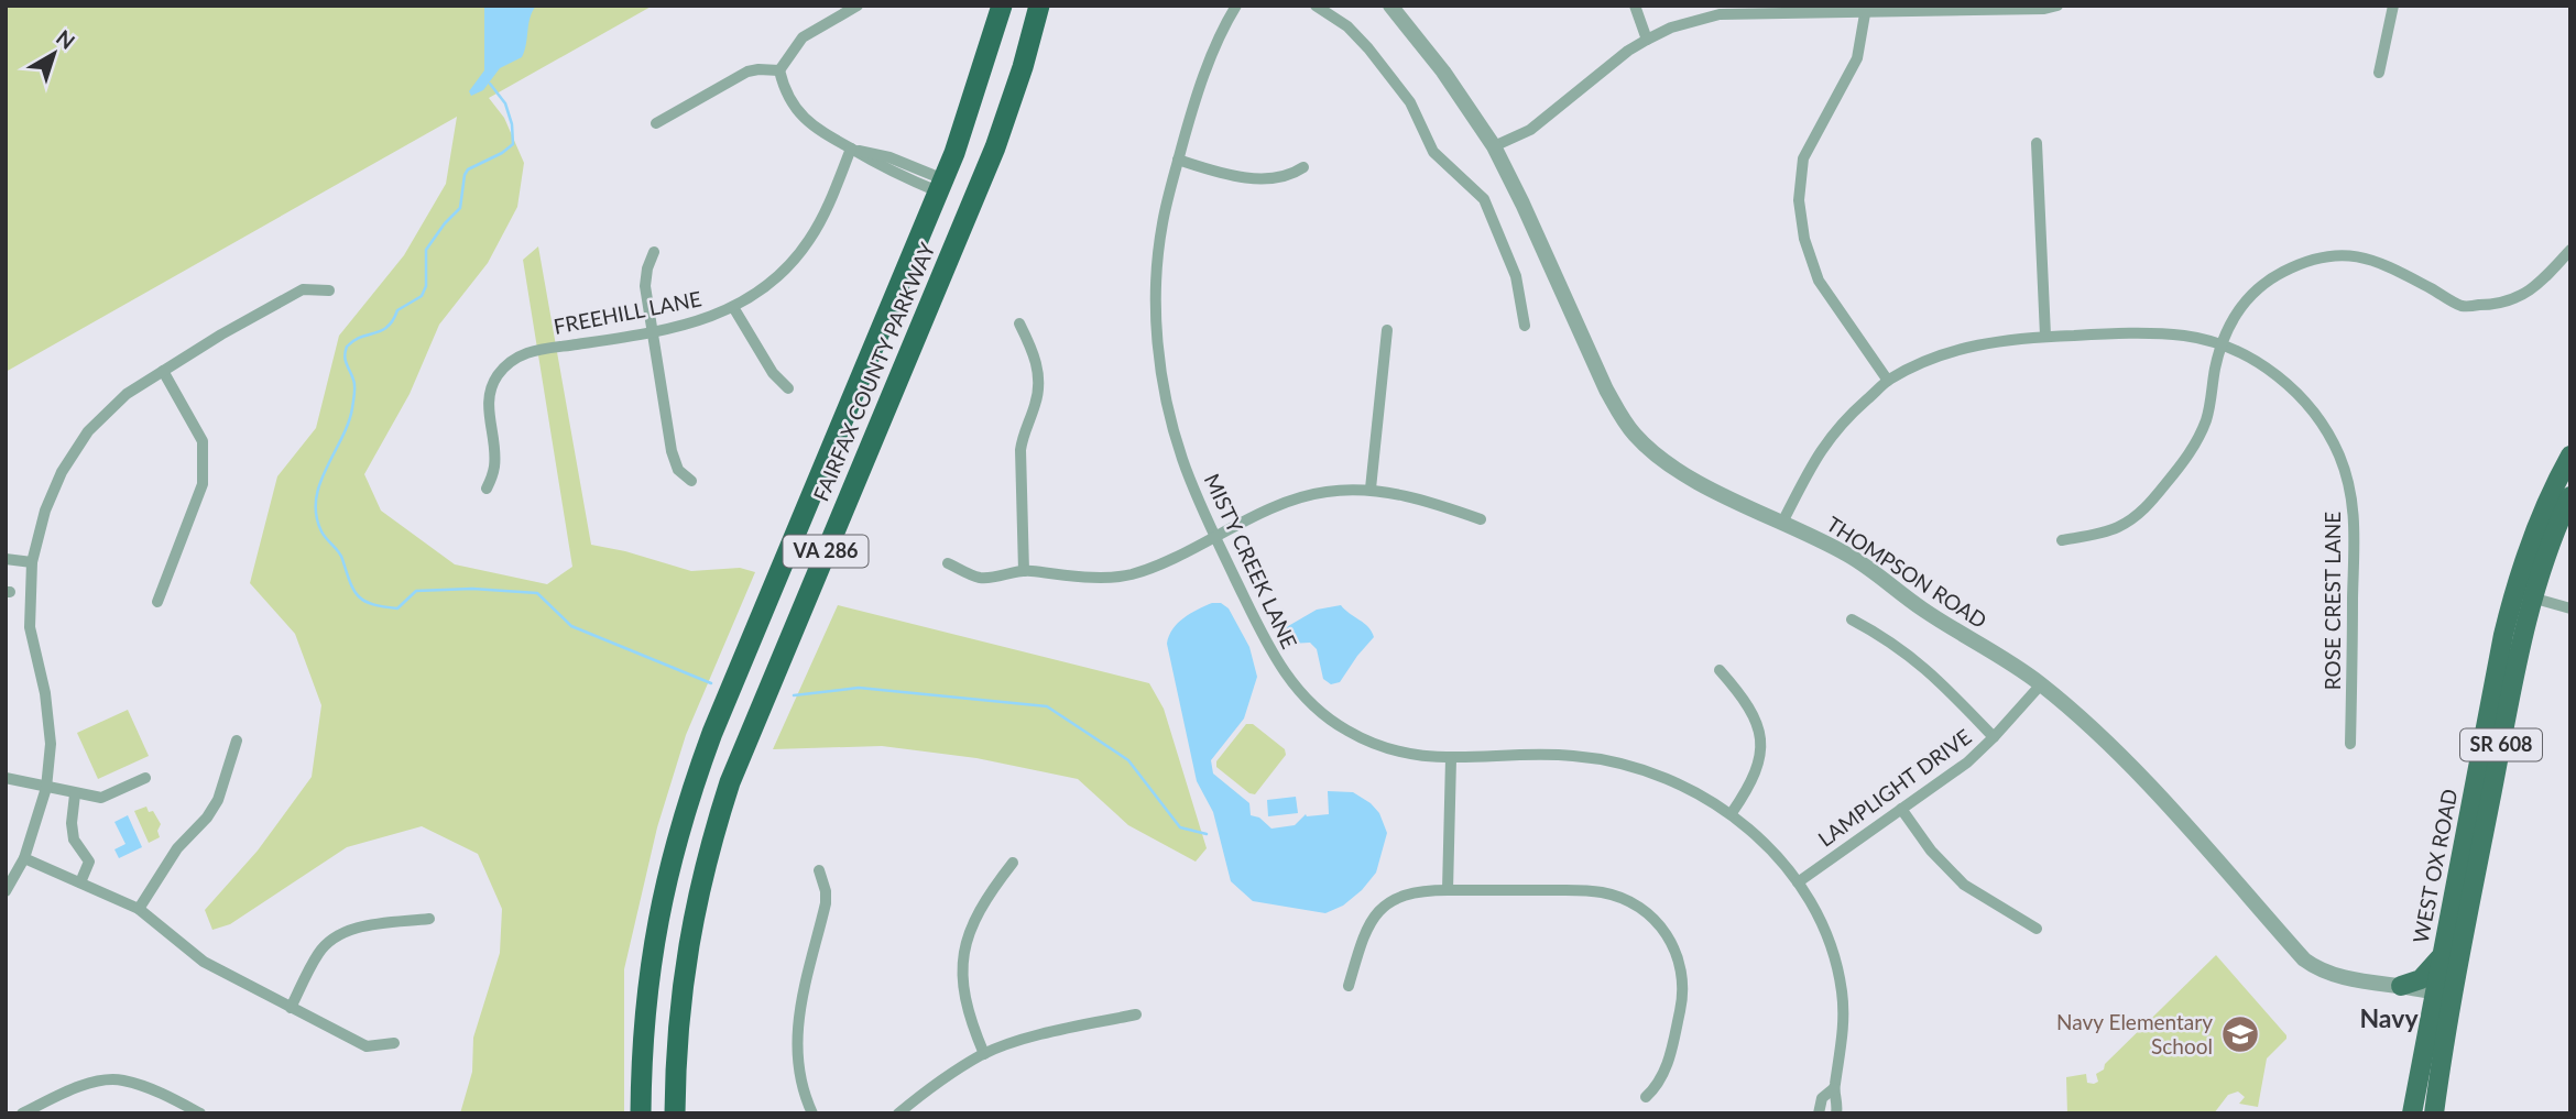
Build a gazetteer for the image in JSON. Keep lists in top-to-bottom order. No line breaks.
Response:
{"streets":{"highway":["FAIRFAX COUNTY PARKWAY","VA 286"],"main road":["SR 608","WEST OX ROAD"],"street":["FREEHILL LANE","MISTY CREEK LANE","THOMPSON ROAD","ROSE CREST LANE","LAMPLIGHT DRIVE"]},"crossings":[["MISTY CREEK LANE","LAMPLIGHT DRIVE"],["THOMPSON ROAD","ROSE CREST LANE"],["THOMPSON ROAD","LAMPLIGHT DRIVE"],["THOMPSON ROAD","WEST OX ROAD"]],"districts":["Navy"],"places":{"school or university":["Navy Elementary School"]},"north":"top right"}
